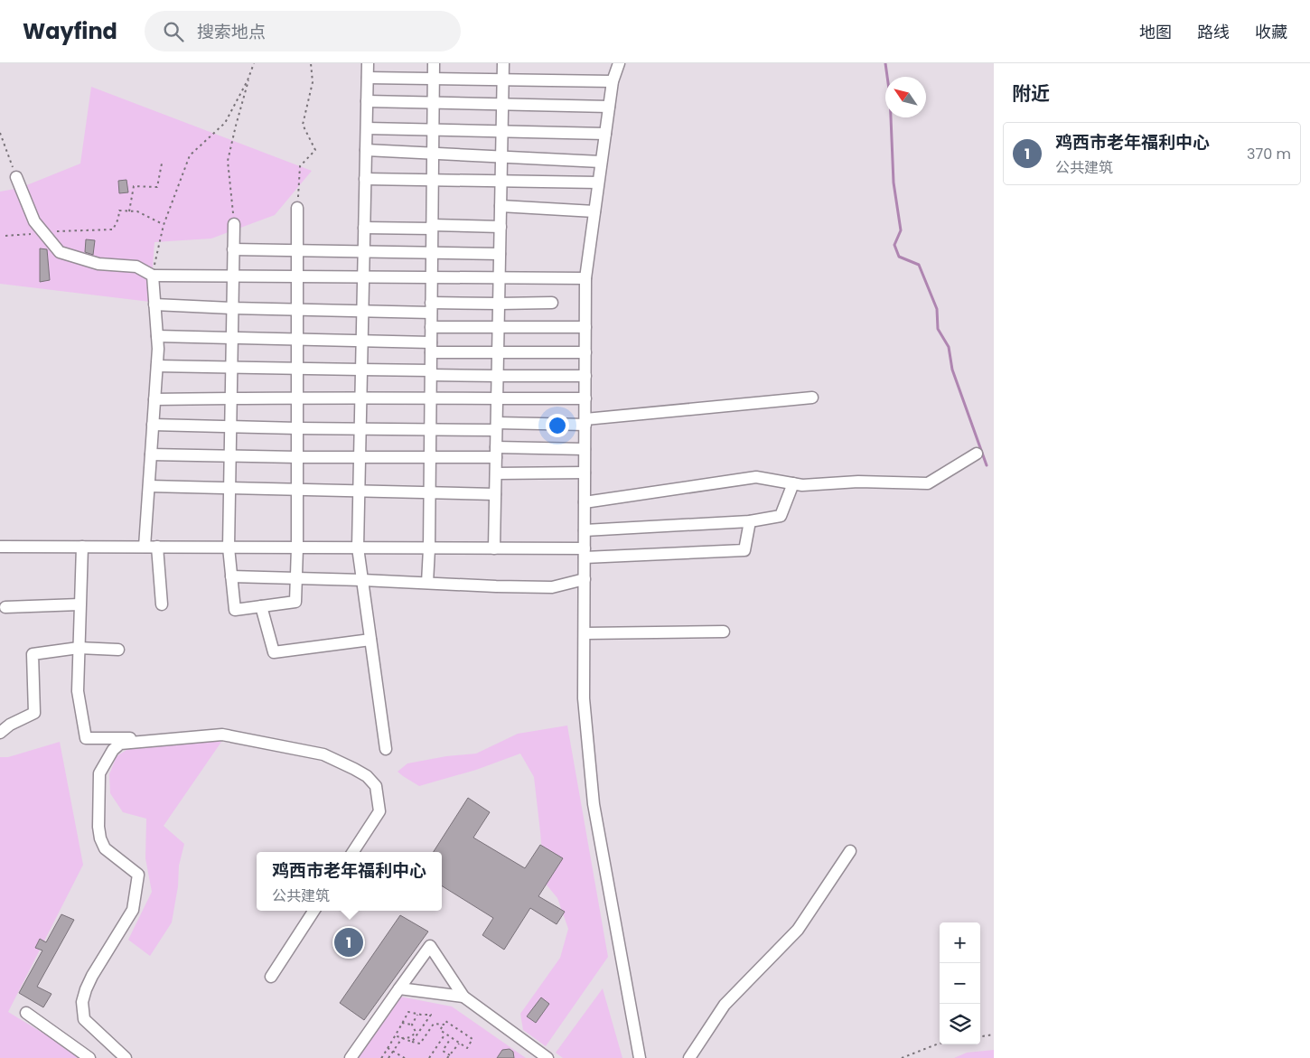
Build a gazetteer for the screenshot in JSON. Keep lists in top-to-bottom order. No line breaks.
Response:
{"north":"top left","page":{"header":"Wayfind","search":"搜索地点","nav":["地图","路线","收藏"],"heading":"附近","list":[{"mark":"1","name":"鸡西市老年福利中心","note":"公共建筑","value":"370 m"}],"popup":["鸡西市老年福利中心","公共建筑"],"map_buttons":["+","−"],"pins":"1"}}
